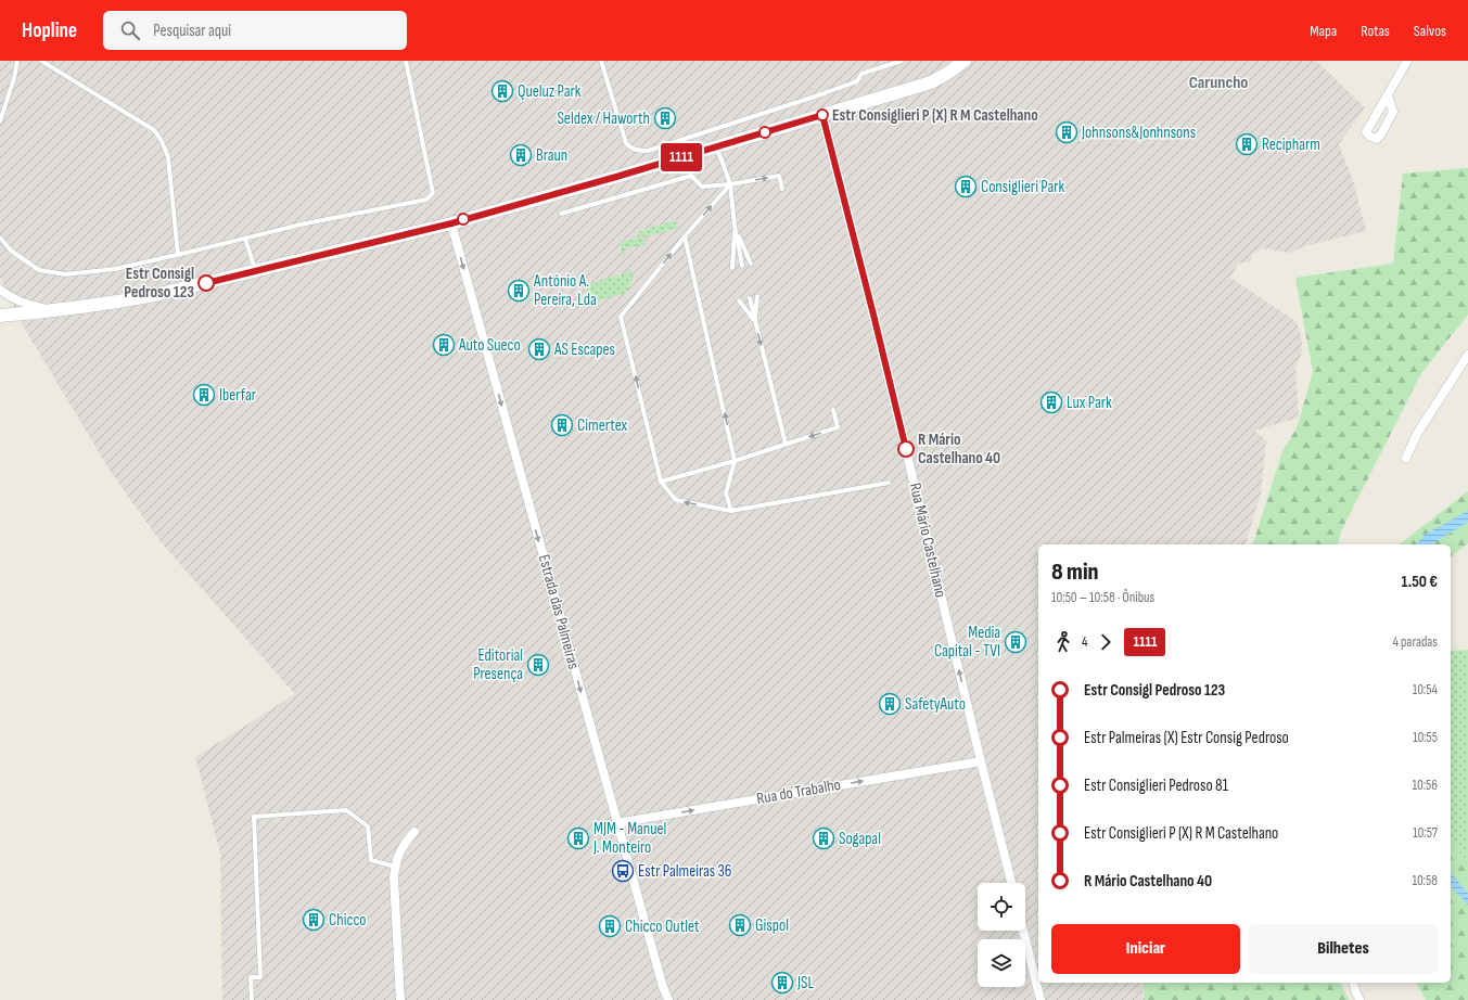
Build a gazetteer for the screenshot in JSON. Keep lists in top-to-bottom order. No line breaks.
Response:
{"streets":{"street":["Rua Mário Castelhano","Estrada das Palmeiras","Rua do Trabalho"]},"crossings":[["Rua Mário Castelhano","Rua do Trabalho"],["Estrada das Palmeiras","Rua do Trabalho"]],"one_way":["Rua Mário Castelhano","Estrada das Palmeiras","Rua do Trabalho"],"districts":["Caruncho"],"places":{"building":["Queluz Park","Seldex / Haworth","Johnsons&Jonhnsons","Recipharm","Braun","Consiglieri Park","António A. Pereira, Lda","Auto Sueco","AS Escapes","Iberfar","Lux Park","Cimertex","Media Capital - TVI","Editorial Presença","SafetyAuto","MJM - Manuel J. Monteiro","Sogapal","Chicco","Gispol","Chicco Outlet","JSL"],"other":["Estr Consiglieri P (X) R M Castelhano","Estr Consigl Pedroso 123","R Mário Castelhano 40"],"bus stop":["Estr Palmeiras 36"]},"lines":["bus line 1111"],"page":{"header":"Hopline","search":"Pesquisar aqui","nav":["Mapa","Rotas","Salvos"],"on_map":"1111","heading":["8 min","10:50 – 10:58 · Ônibus","1.50 €"],"legs":["4","1111","4 paradas"],"list":[{"name":"Estr Consigl Pedroso 123","value":"10:54"},{"name":"Estr Palmeiras (X) Estr Consig Pedroso","value":"10:55"},{"name":"Estr Consiglieri Pedroso 81","value":"10:56"},{"name":"Estr Consiglieri P (X) R M Castelhano","value":"10:57"},{"name":"R Mário Castelhano 40","value":"10:58"}],"buttons":["Iniciar","Bilhetes"]}}
